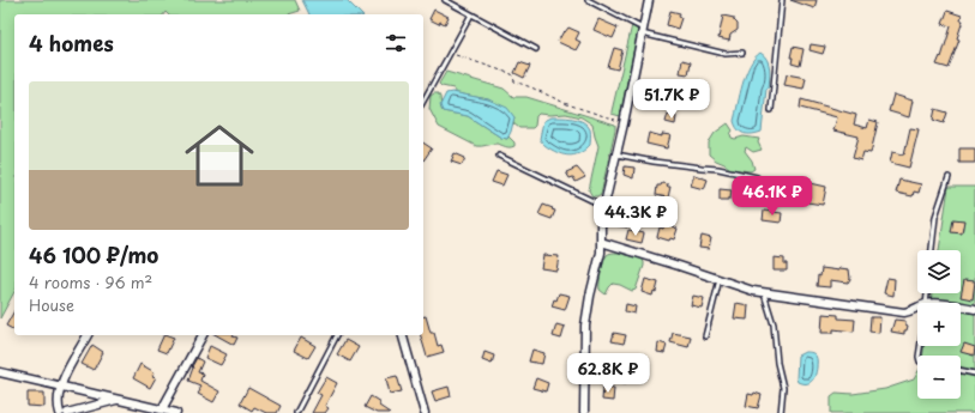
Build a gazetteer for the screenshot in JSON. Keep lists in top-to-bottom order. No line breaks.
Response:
{"page":{"heading":"4 homes","list":[{"name":"46 100 ₽/mo","note":"4 rooms · 96 m² · House"}],"price":["51.7K ₽","46.1K ₽","44.3K ₽","62.8K ₽"],"map_buttons":["+","−"]}}
